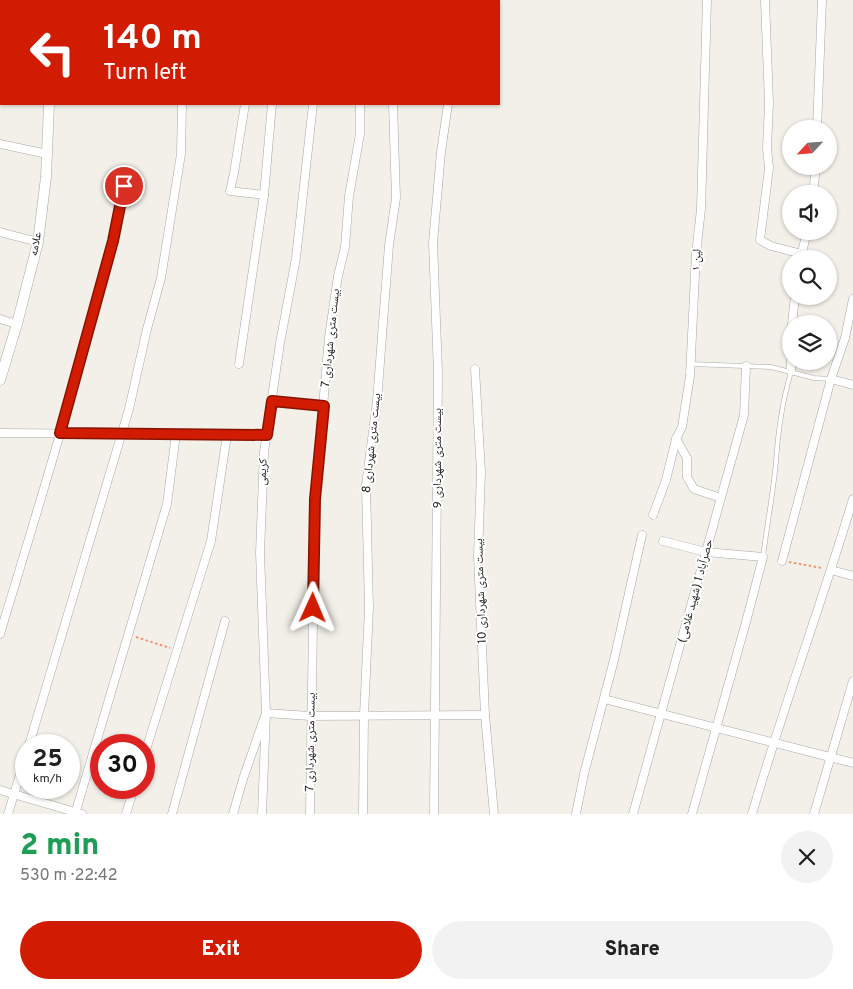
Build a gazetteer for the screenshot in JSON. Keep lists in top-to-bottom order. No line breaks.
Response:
{"streets":{"street":["علامه","لین ۱","بیست متری شهرداری 7","بیست متری شهرداری 8","بیست متری شهرداری 9","کریمی","بیست متری شهرداری 10","حصرآباد 1 (شهید غلامی)"]},"north":"bottom left","page":{"turn":["140 m","Turn left"],"speed":"25 km/h","limit":"30","heading":["2 min","530 m · 22:42"],"buttons":["Exit","Share"]}}
